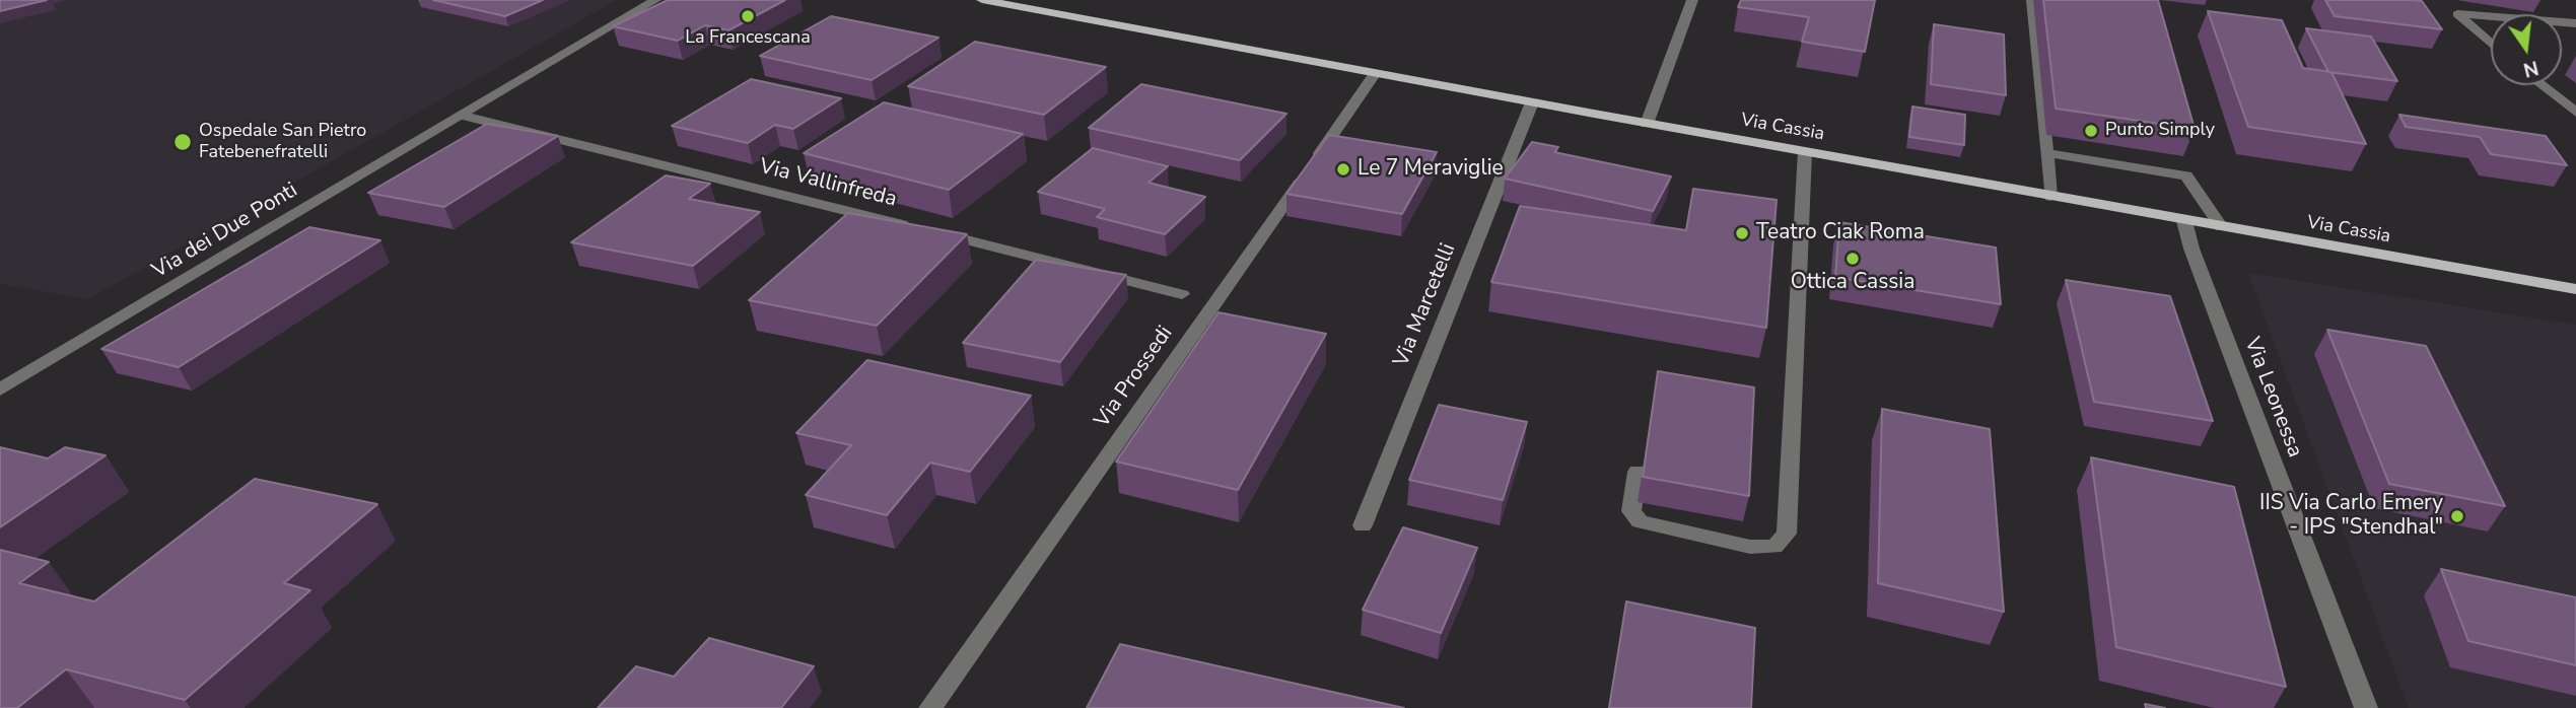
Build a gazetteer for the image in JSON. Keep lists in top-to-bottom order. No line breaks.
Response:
{"streets":{"main road":["Via Cassia"],"street":["Via Vallinfreda","Via dei Due Ponti","Via Marcetelli","Via Prossedi","Via Leonessa"]},"crossings":[["Via Cassia","Via Marcetelli"],["Via Cassia","Via Prossedi"],["Via Cassia","Via Leonessa"],["Via Vallinfreda","Via dei Due Ponti"]],"places":["La Francescana","Punto Simply","Ospedale San Pietro Fatebenefratelli","Le 7 Meraviglie","Teatro Ciak Roma","Ottica Cassia","IIS Via Carlo Emery - IPS \"Stendhal\""],"north":"bottom"}
